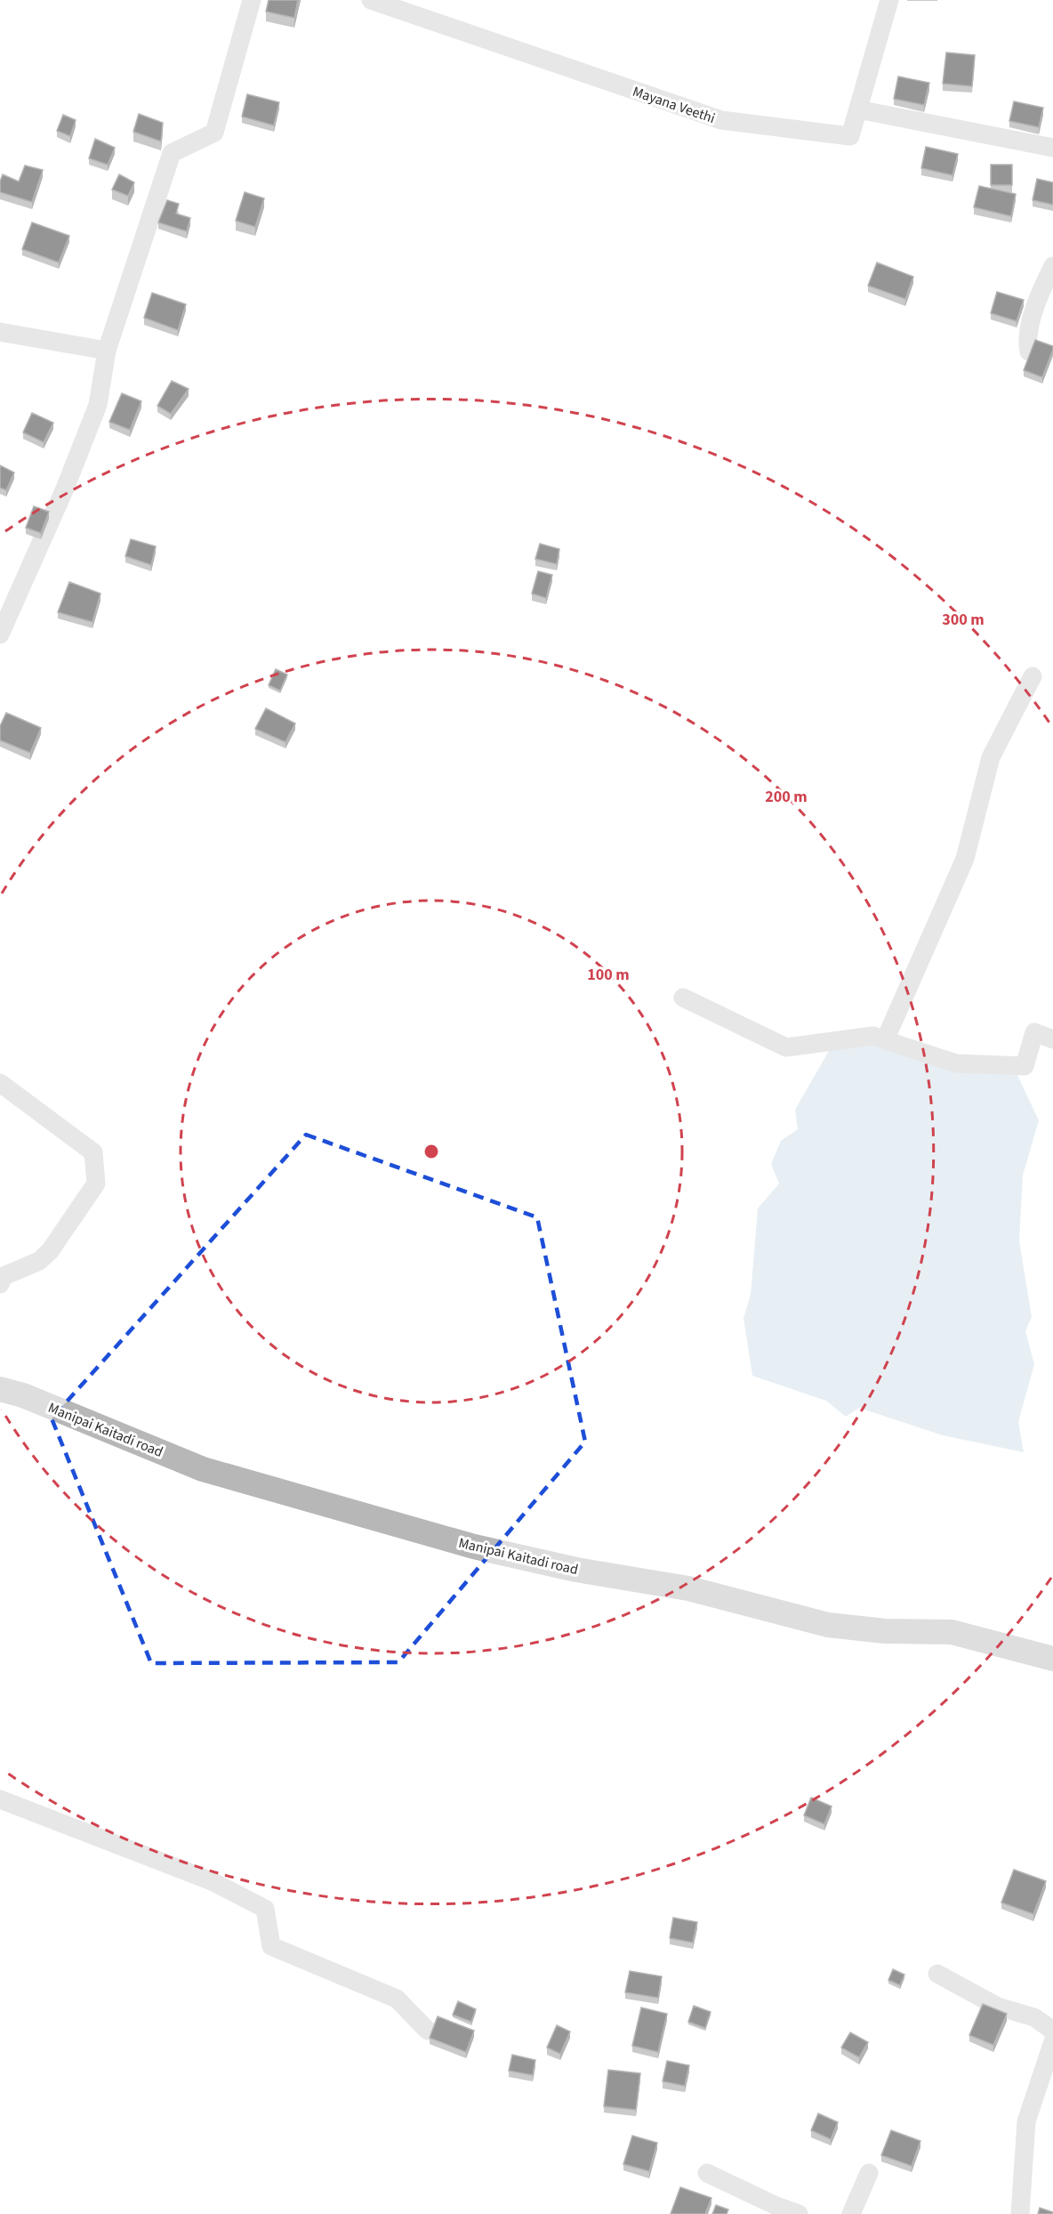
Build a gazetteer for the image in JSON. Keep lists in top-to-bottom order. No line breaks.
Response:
{"streets":{"main road":["Manipai Kaitadi road"],"street":["Mayana Veethi"]},"rings":["300 m","200 m","100 m"]}
